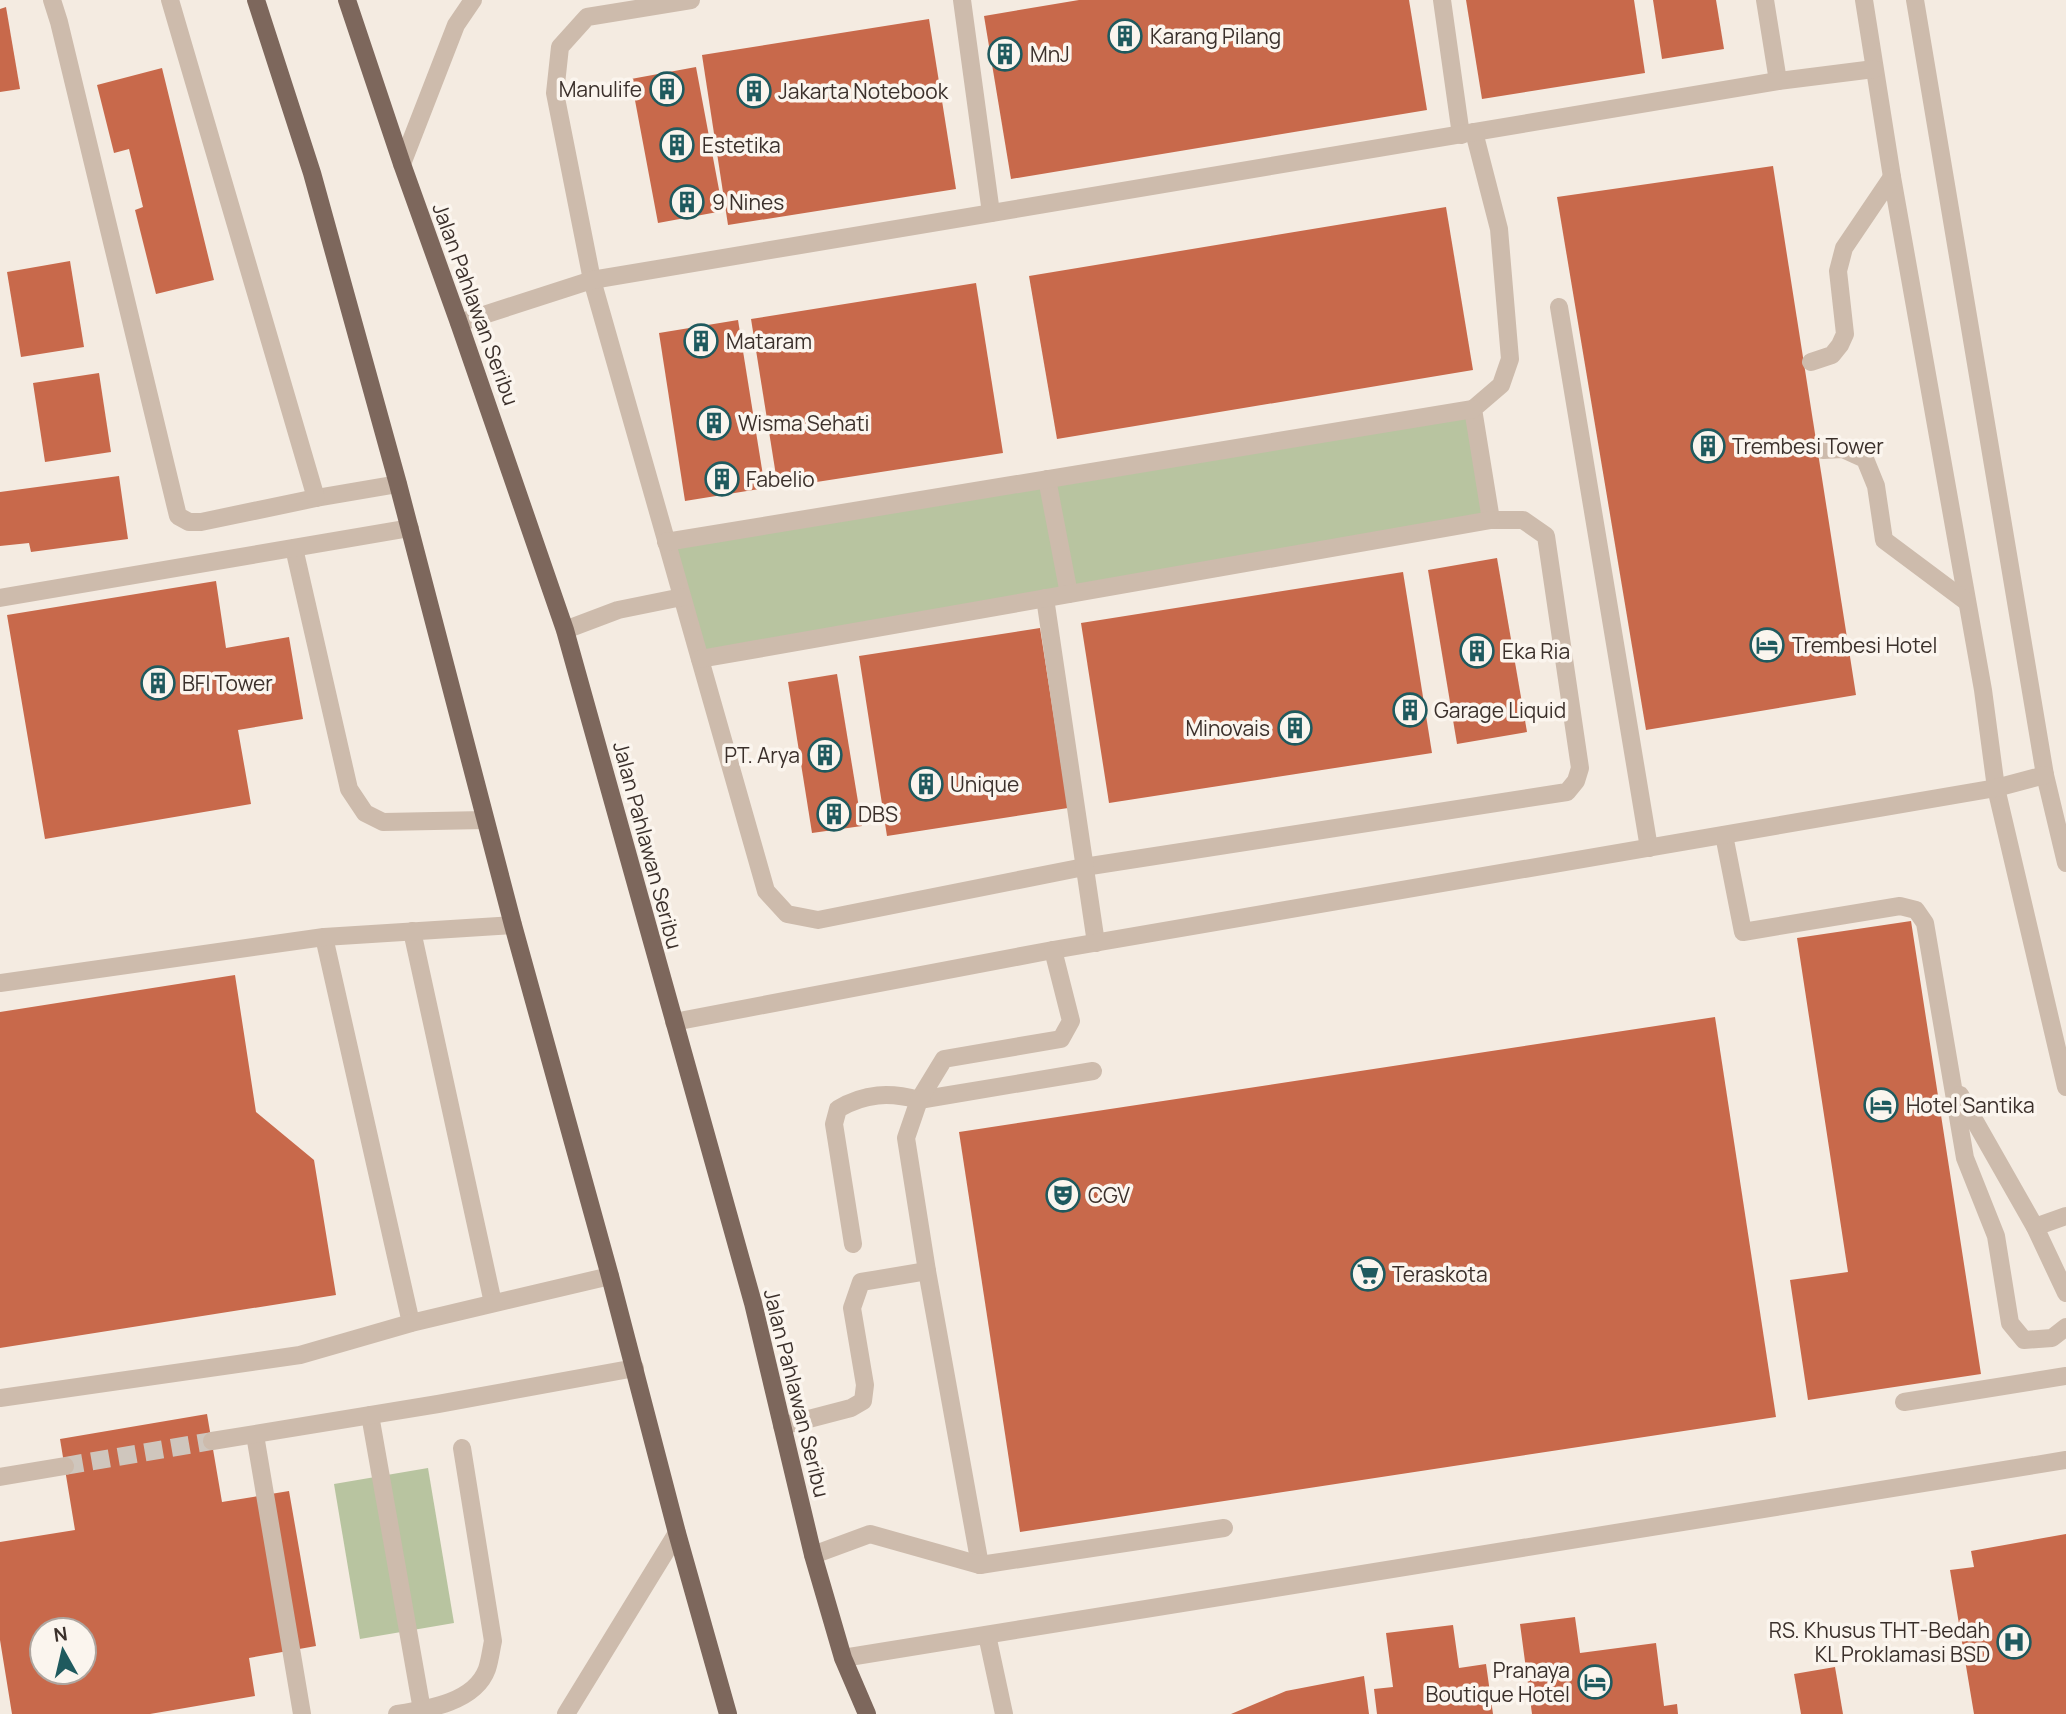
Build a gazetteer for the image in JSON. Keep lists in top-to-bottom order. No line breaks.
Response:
{"streets":{"main road":["Jalan Pahlawan Seribu"]},"places":{"building":["Karang Pilang","MnJ","Manulife","Jakarta Notebook","Estetika","9 Nines","Mataram","Wisma Sehati","Trembesi Tower","Fabelio","Eka Ria","BFI Tower","Garage Liquid","Minovais","PT. Arya","Unique","DBS"],"hotel":["Trembesi Hotel","Hotel Santika","Pranaya Boutique Hotel"],"theatre":["CGV"],"supermarket":["Teraskota"],"hospital":["RS. Khusus THT-Bedah KL Proklamasi BSD"]},"north":"top"}
